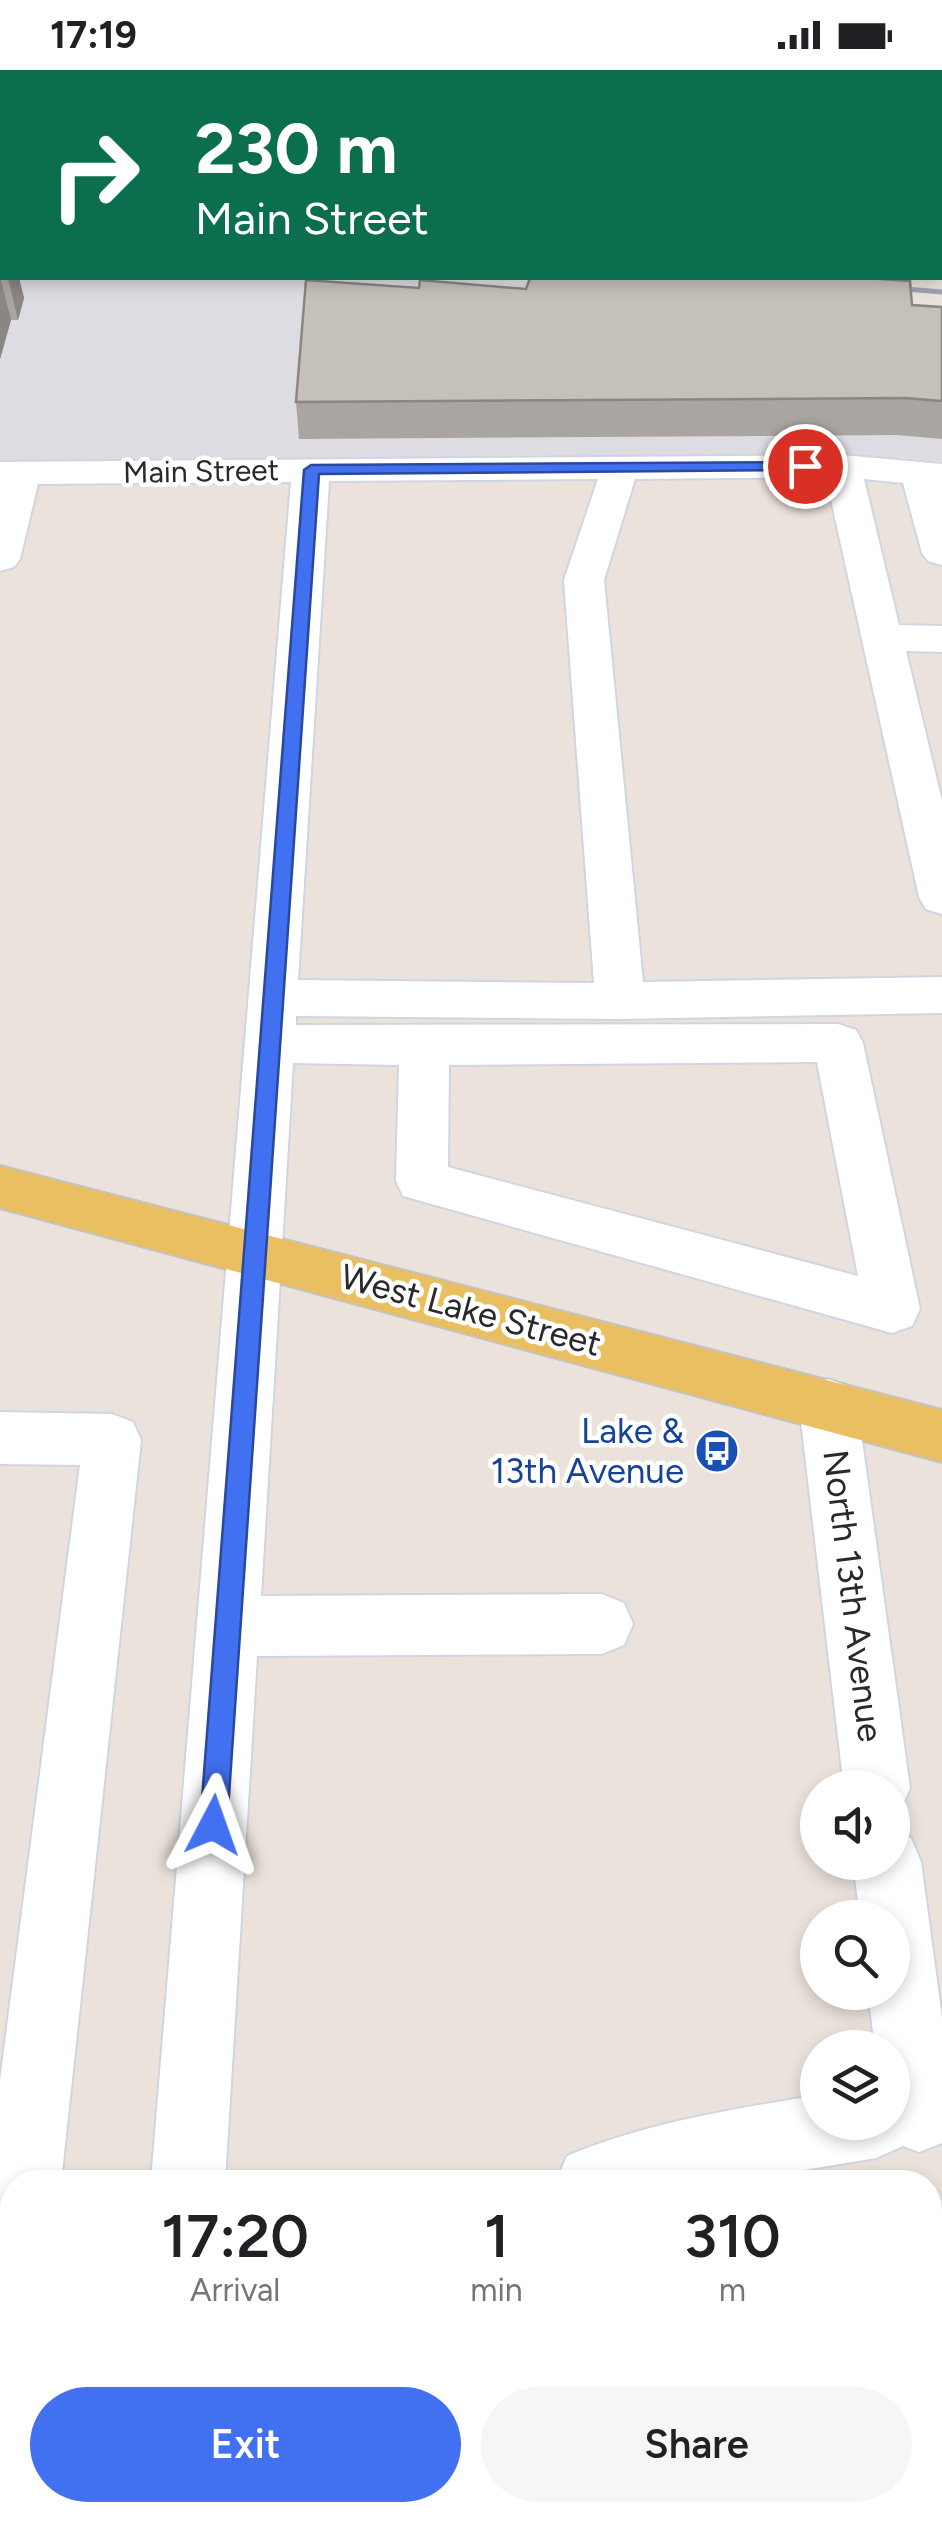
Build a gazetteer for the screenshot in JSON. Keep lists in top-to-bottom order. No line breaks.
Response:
{"streets":{"main road":["West Lake Street"],"street":["Main Street","North 13th Avenue"]},"crossings":[["West Lake Street","North 13th Avenue"]],"places":{"bus stop":["Lake & 13th Avenue"]},"page":{"status":"17:19","turn":["230 m","Main Street"],"eta":["17:20","Arrival","1","min","310","m"],"buttons":["Exit","Share"]}}
